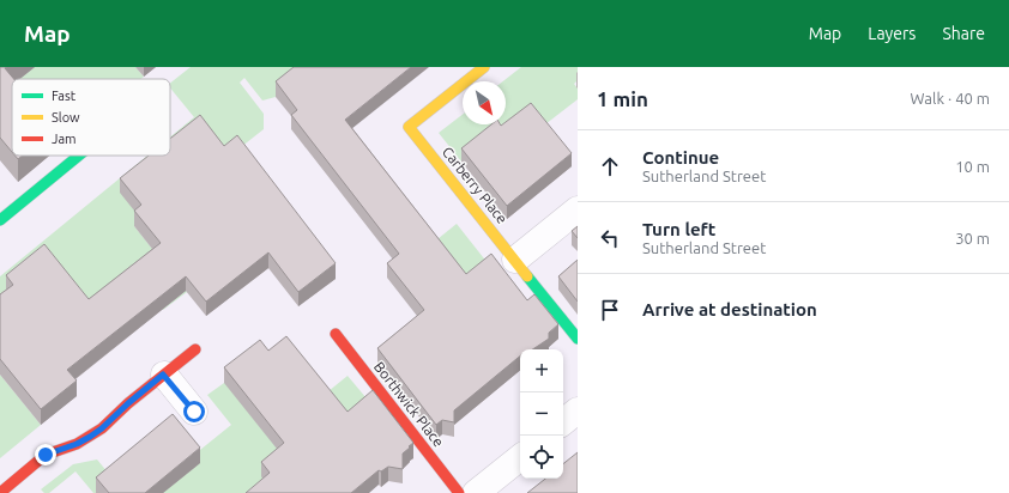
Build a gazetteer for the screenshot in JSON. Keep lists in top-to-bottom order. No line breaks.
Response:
{"streets":{"street":["Carberry Place","Borthwick Place"]},"legend":["Fast","Slow","Jam"],"north":"bottom right","page":{"header":"Map","nav":["Map","Layers","Share"],"heading":["1 min","Walk · 40 m"],"list":[["Continue","Sutherland Street","10 m"],["Turn left","Sutherland Street","30 m"],"Arrive at destination"],"map_buttons":["+","−"]}}
